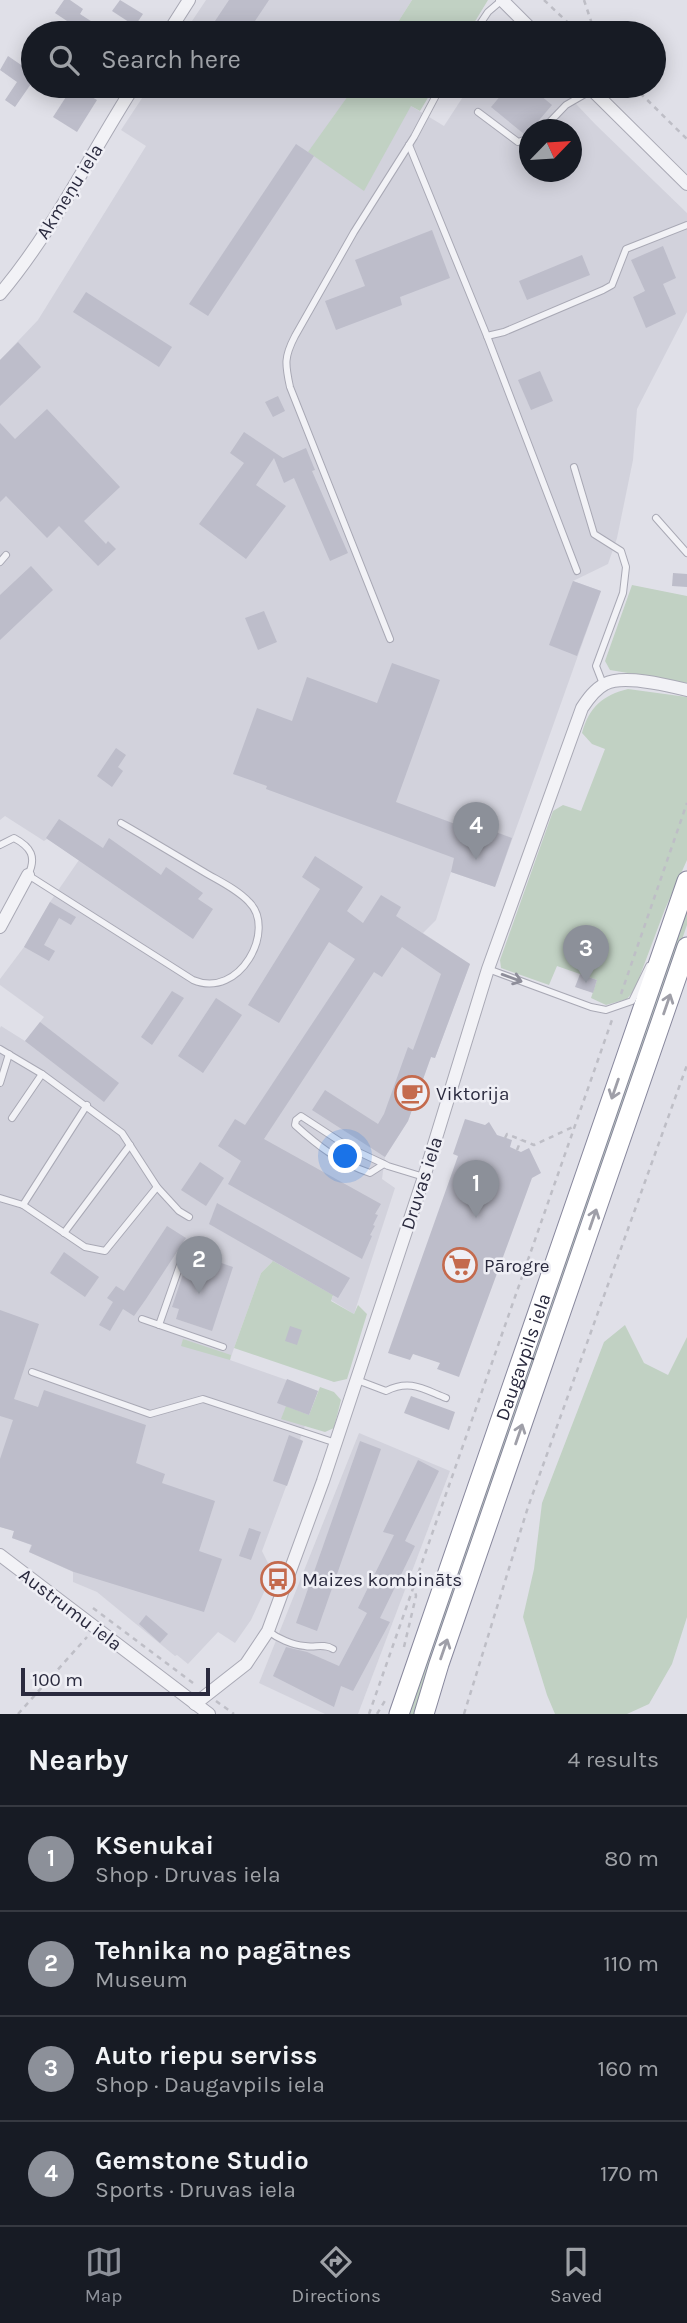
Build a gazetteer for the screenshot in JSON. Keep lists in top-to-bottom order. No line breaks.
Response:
{"streets":{"highway":["Daugavpils iela"],"street":["Akmeņu iela","Druvas iela","Austrumu iela"]},"crossings":[["Druvas iela","Austrumu iela"]],"places":{"cafe":["Viktorija"],"supermarket":["Pārogre"],"bus stop":["Maizes kombināts"]},"scale_bar":"100 m","north":"top right","page":{"search":"Search here","pins":["4","3","1","2"],"scale":"100 m","heading":["Nearby","4 results"],"list":[{"mark":"1","name":"KSenukai","note":"Shop · Druvas iela","value":"80 m"},{"mark":"2","name":"Tehnika no pagātnes","note":"Museum","value":"110 m"},{"mark":"3","name":"Auto riepu serviss","note":"Shop · Daugavpils iela","value":"160 m"},{"mark":"4","name":"Gemstone Studio","note":"Sports · Druvas iela","value":"170 m"}],"nav":["Map","Directions","Saved"]}}
